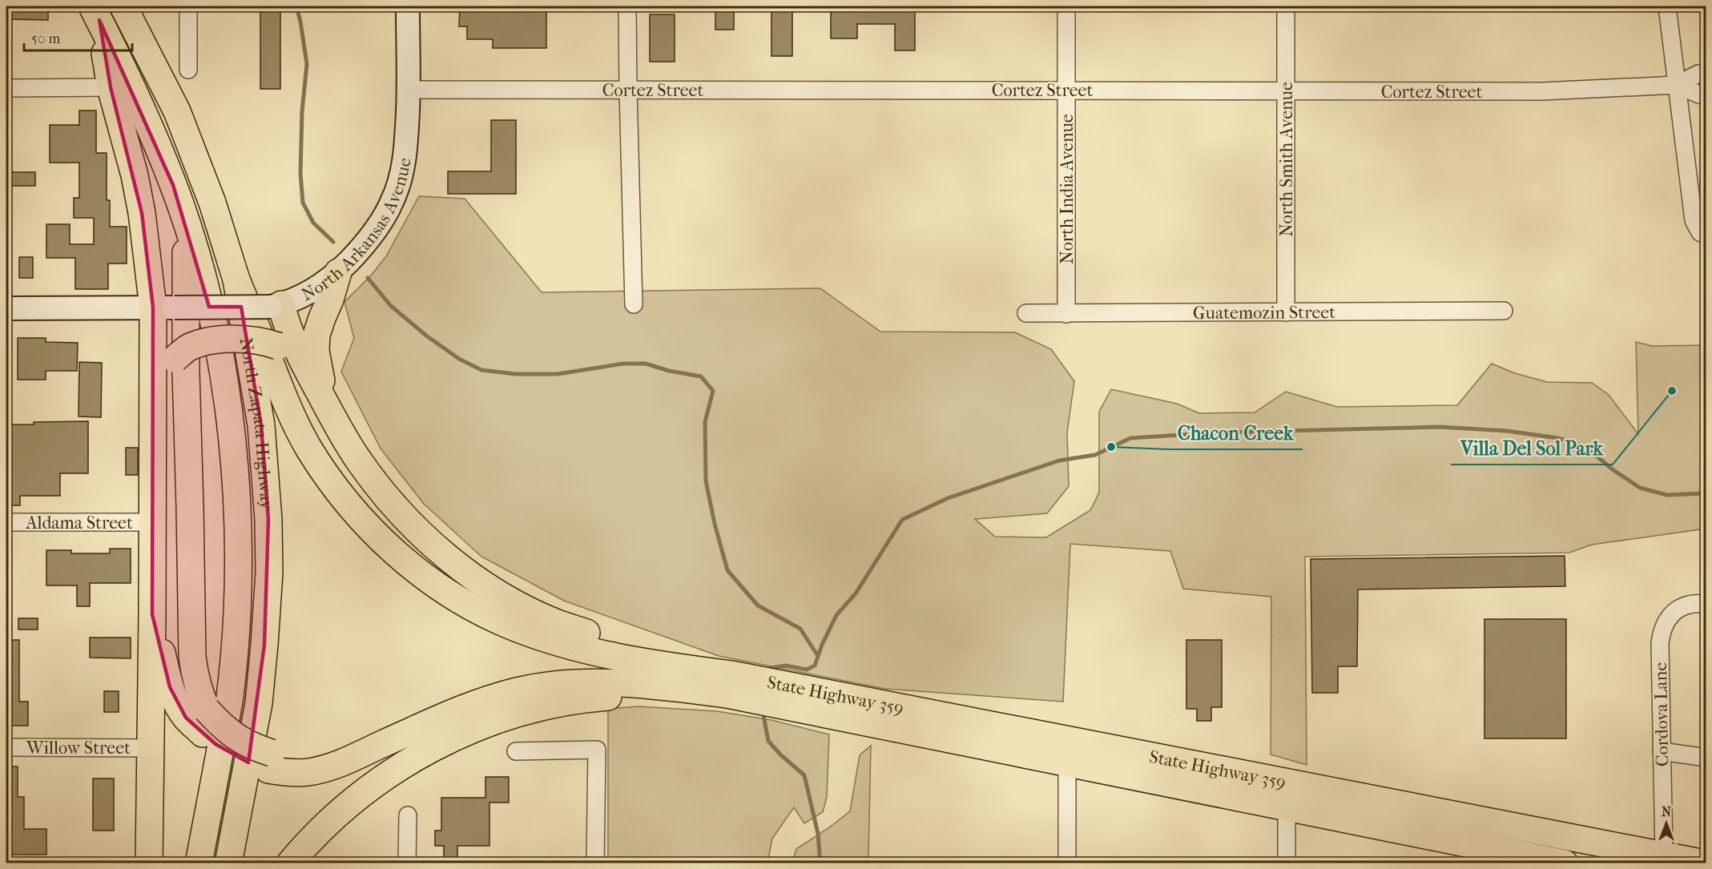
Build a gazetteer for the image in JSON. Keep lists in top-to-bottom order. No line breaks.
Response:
{"streets":{"main road":["North Arkansas Avenue","North Zapata Highway","State Highway 359"],"street":["Cortez Street","North Smith Avenue","North India Avenue","Guatemozin Street","Aldama Street","Cordova Lane","Willow Street"]},"crossings":[["Cortez Street","North Smith Avenue"],["Cortez Street","North India Avenue"],["Cortez Street","North Arkansas Avenue"],["North Smith Avenue","Guatemozin Street"],["North India Avenue","Guatemozin Street"],["State Highway 359","Cordova Lane"]],"places":["Villa Del Sol Park","Chacon Creek"],"scale_bar":"50 m","north":"top"}
